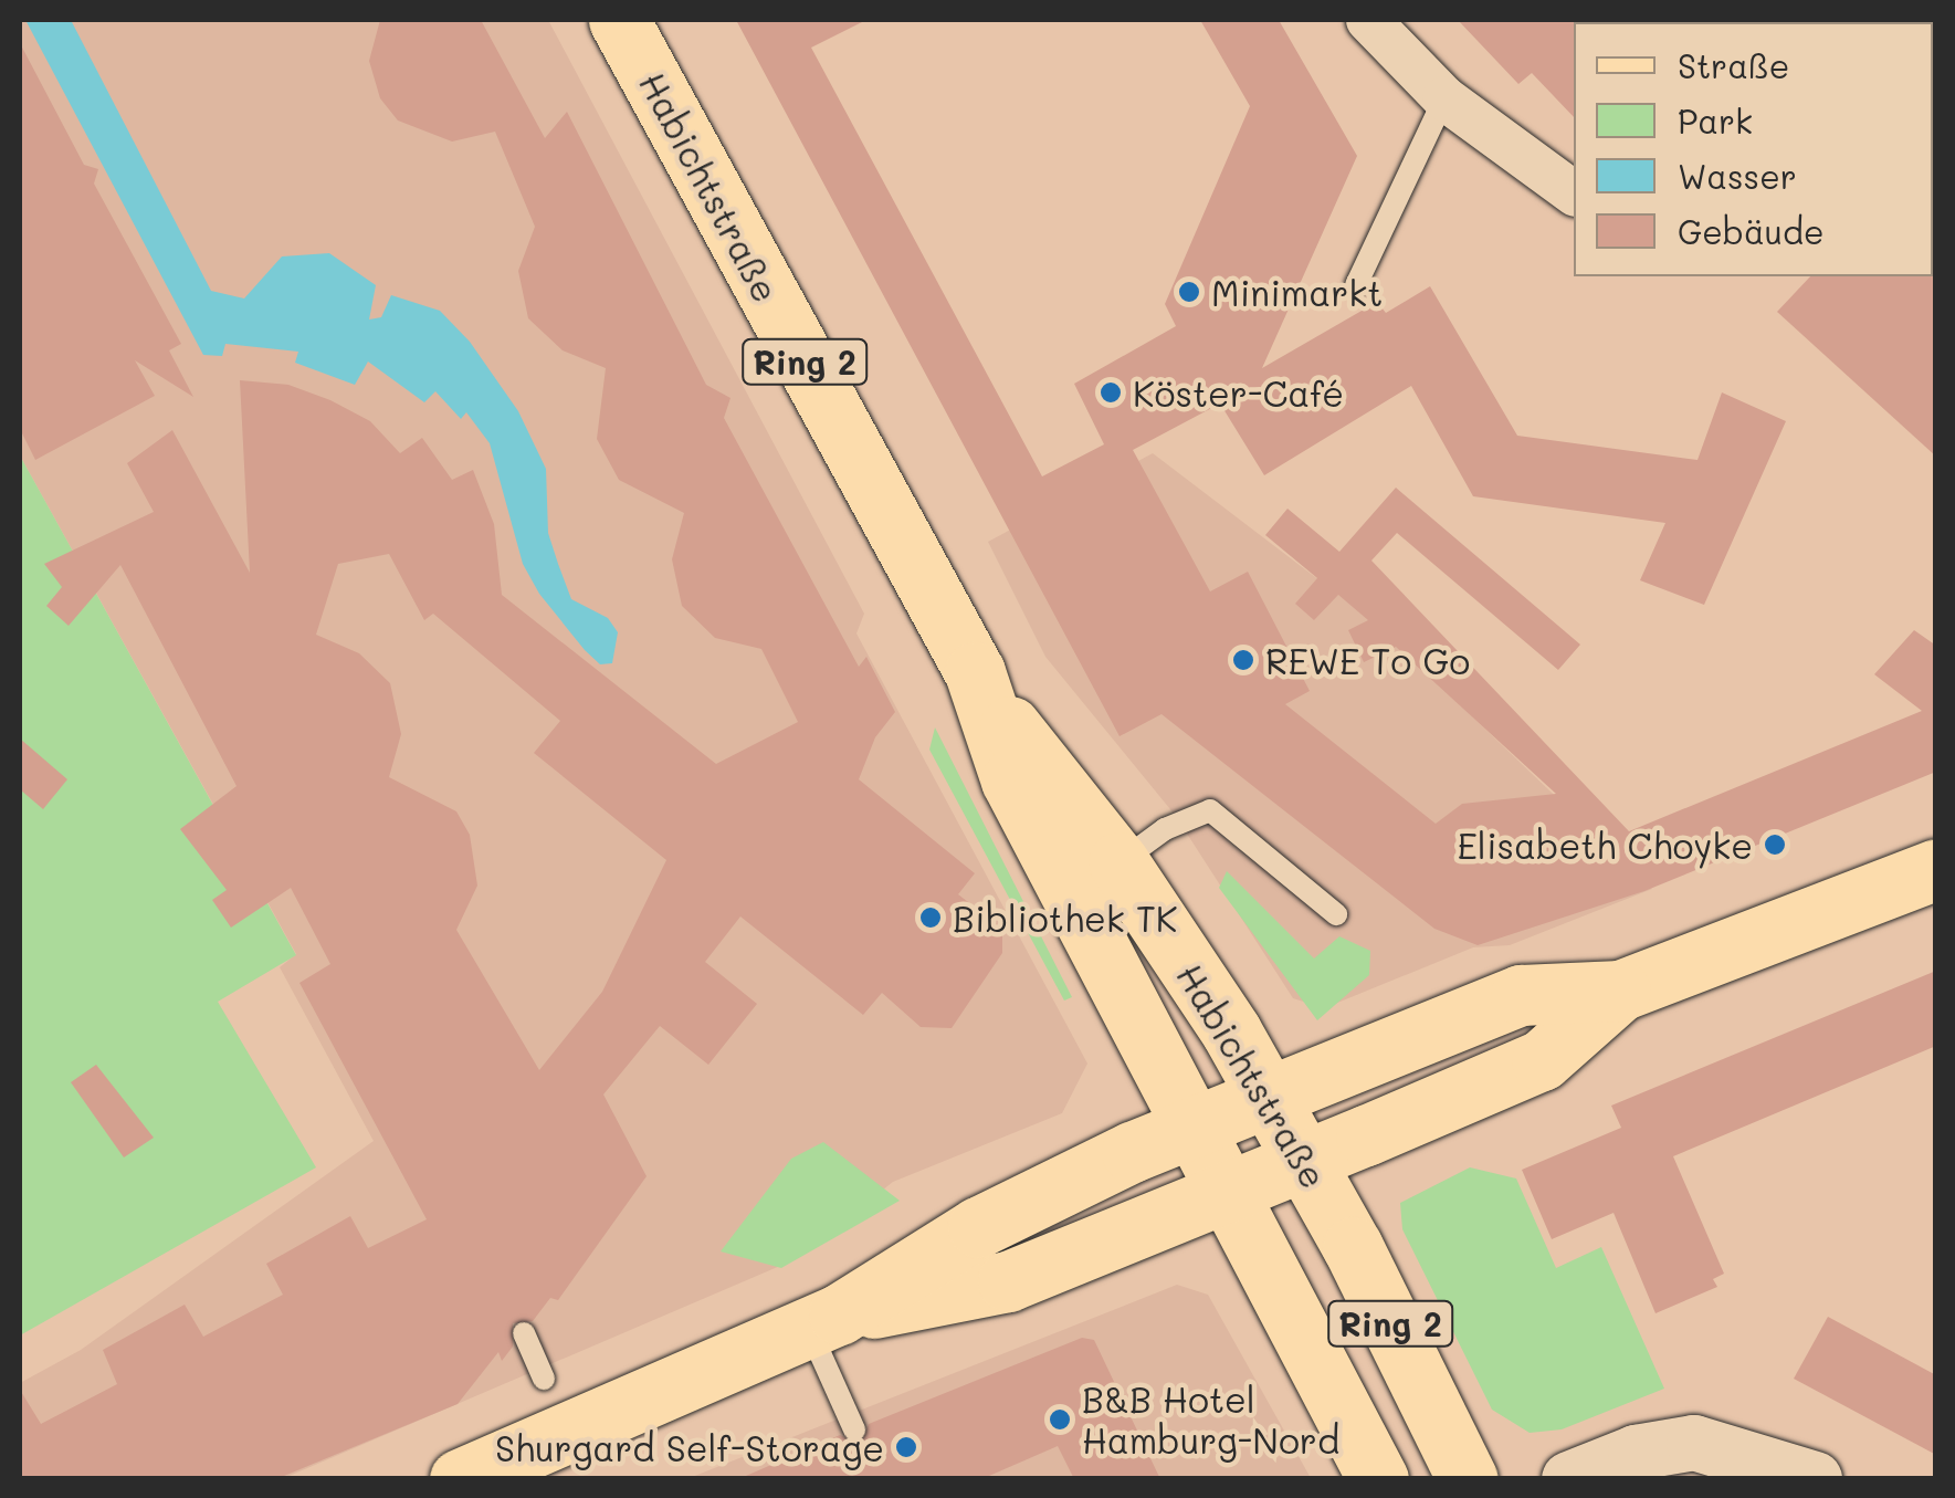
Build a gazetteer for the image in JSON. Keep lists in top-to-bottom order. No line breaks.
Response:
{"streets":{"main road":["Habichtstraße","Ring 2"]},"places":["Minimarkt","Köster-Café","REWE To Go","Elisabeth Choyke","Bibliothek TK","B&B Hotel Hamburg-Nord","Shurgard Self-Storage"],"legend":["Straße","Park","Wasser","Gebäude"]}
